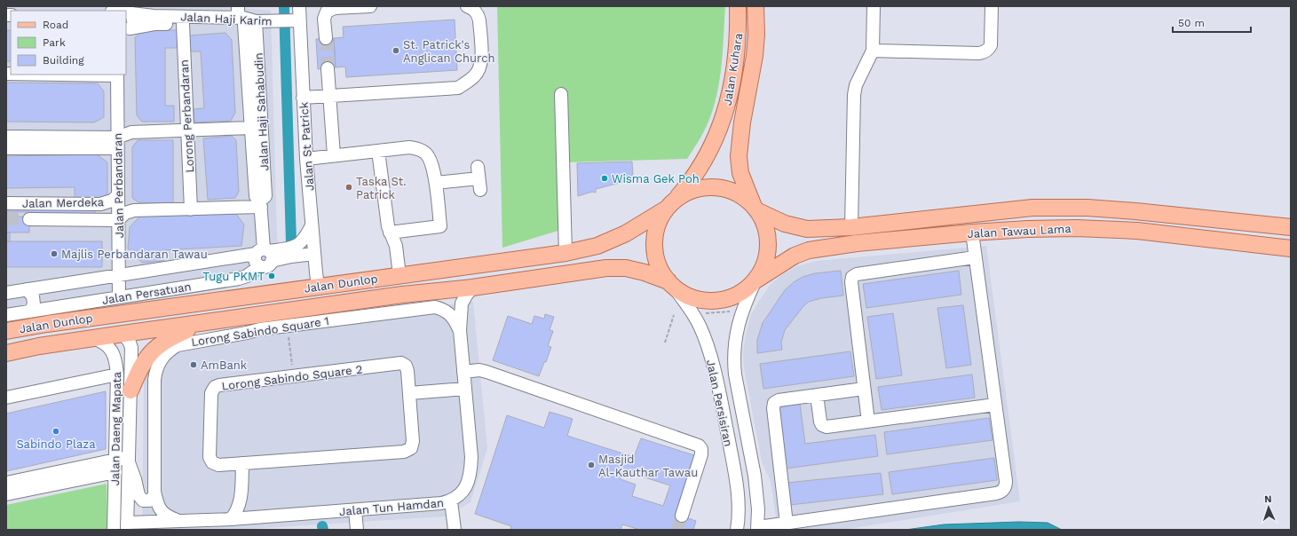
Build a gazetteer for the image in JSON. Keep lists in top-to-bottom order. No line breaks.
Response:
{"streets":{"main road":["Jalan Kuhara","Jalan Tawau Lama","Jalan Dunlop"],"street":["Jalan Haji Karim","Jalan Haji Sahabudin","Lorong Perbandaran","Jalan St Patrick","Jalan Perbandaran","Jalan Merdeka","Jalan Persatuan","Lorong Sabindo Square 1","Lorong Sabindo Square 2","Jalan Persisiran","Jalan Daeng Mapata","Jalan Tun Hamdan"]},"crossings":[["Jalan Haji Karim","Jalan Haji Sahabudin"],["Jalan Haji Karim","Lorong Perbandaran"],["Jalan Haji Karim","Jalan St Patrick"],["Jalan Kuhara","Jalan Tawau Lama"],["Jalan Kuhara","Jalan Dunlop"],["Jalan Kuhara","Jalan Persisiran"],["Jalan Haji Sahabudin","Jalan Persatuan"],["Jalan St Patrick","Jalan Dunlop"],["Jalan Perbandaran","Jalan Merdeka"],["Jalan Perbandaran","Jalan Persatuan"],["Jalan Tawau Lama","Jalan Dunlop"],["Jalan Tawau Lama","Jalan Persisiran"],["Jalan Dunlop","Jalan Persisiran"],["Jalan Dunlop","Jalan Daeng Mapata"],["Jalan Dunlop","Jalan Tun Hamdan"],["Lorong Sabindo Square 1","Jalan Tun Hamdan"],["Jalan Daeng Mapata","Jalan Tun Hamdan"]],"places":["St. Patrick's Anglican Church","Wisma Gek Poh","Taska St. Patrick","Majlis Perbandaran Tawau","Tugu PKMT","AmBank","Sabindo Plaza","Masjid Al-Kauthar Tawau"],"legend":["Road","Park","Building"],"scale_bar":"50 m","north":"top"}
